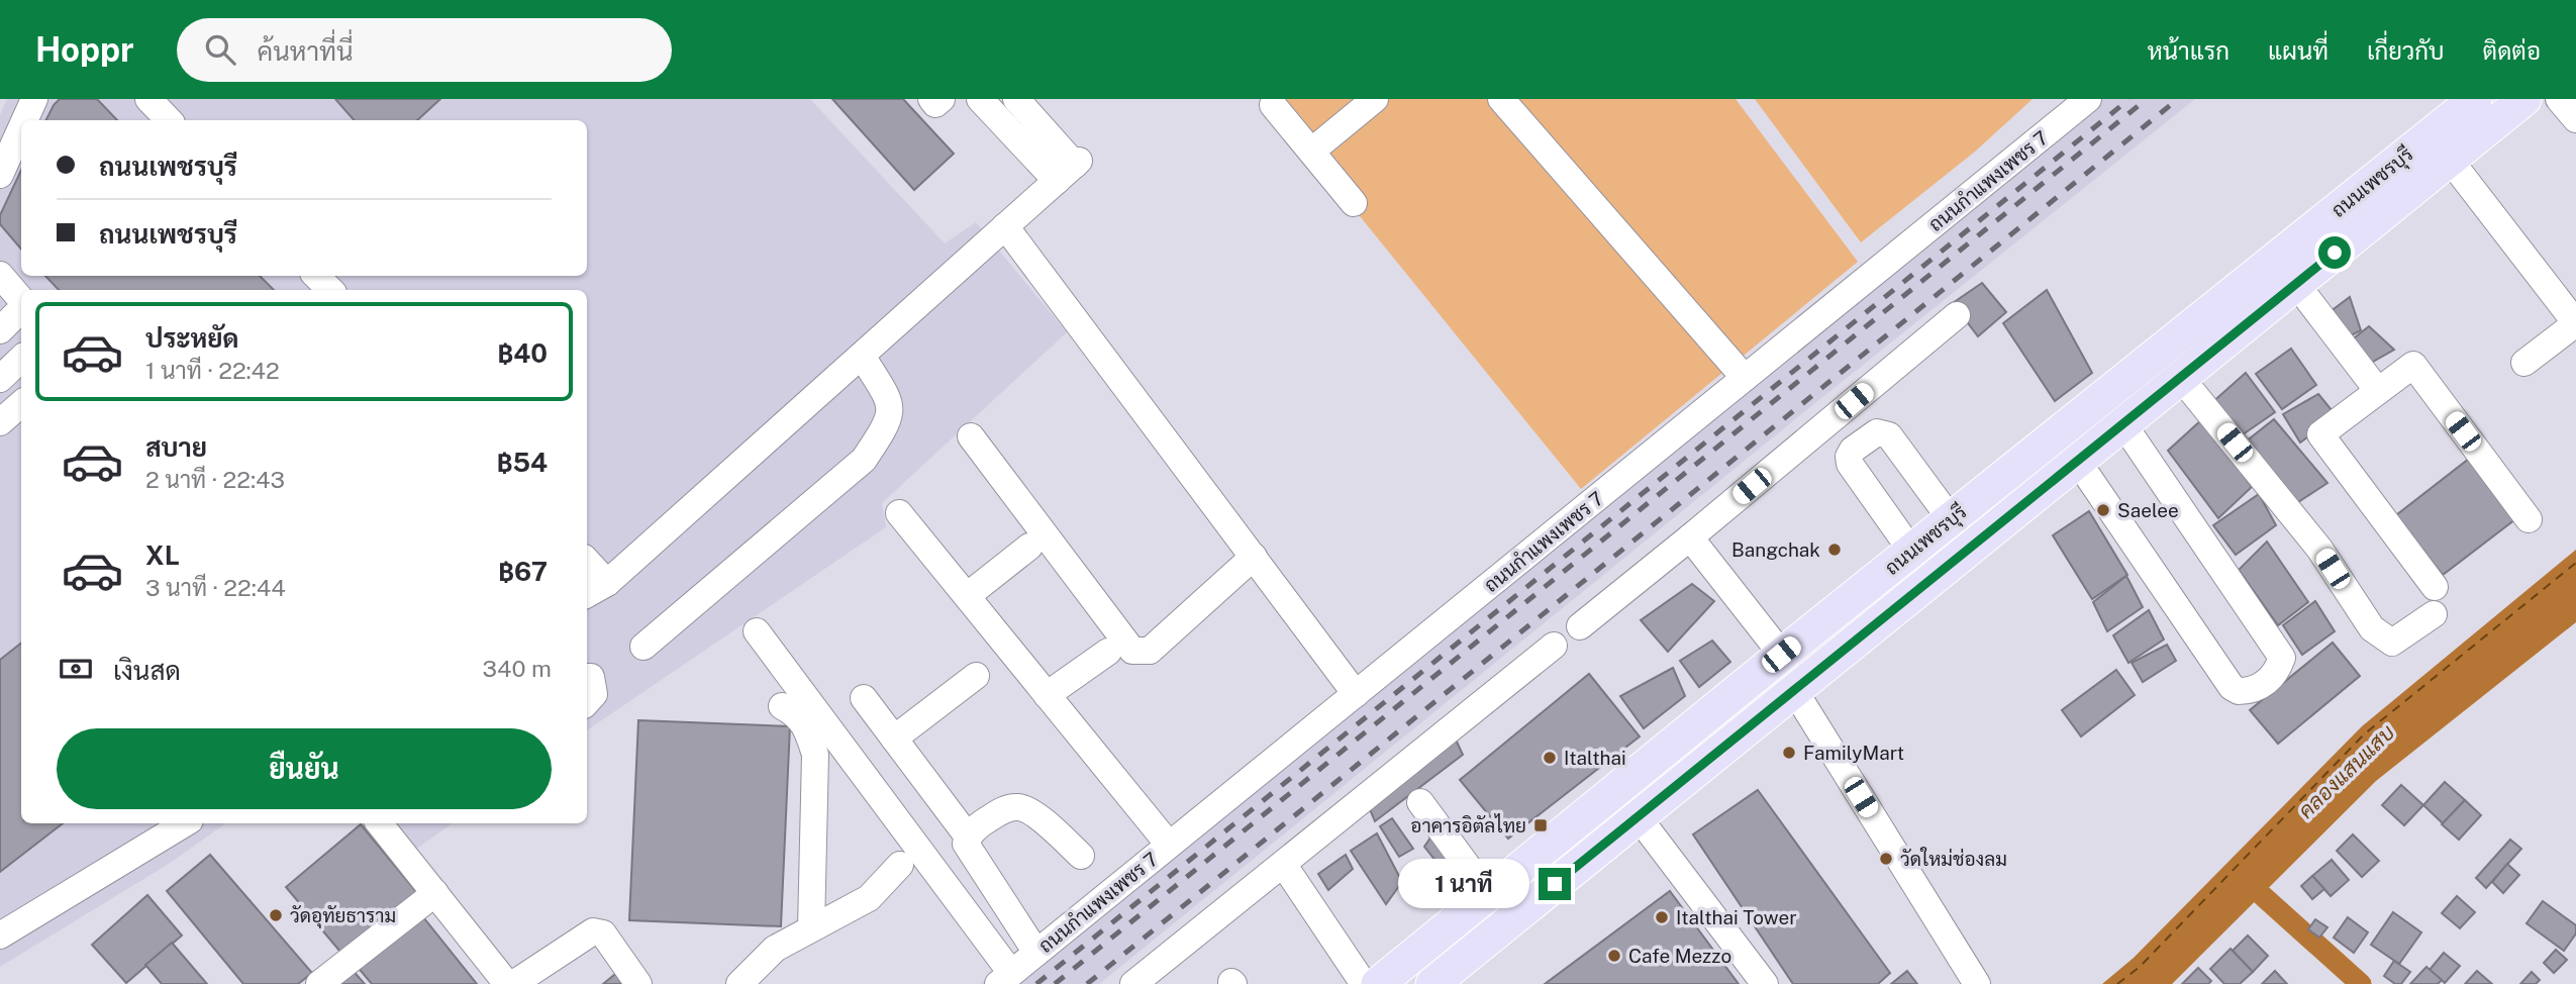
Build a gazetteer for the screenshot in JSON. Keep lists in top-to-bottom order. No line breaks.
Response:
{"streets":{"main road":["ถนนเพชรบุรี"],"street":["ถนนกำแพงเพชร 7"]},"water":["คลองแสนแสบ"],"places":{"other":["Saelee","Bangchak","FamilyMart","Italthai","วัดใหม่ช่องลม","วัดอุทัยธาราม","Italthai Tower","Cafe Mezzo"],"transit":["อาคารอิตัลไทย"]},"page":{"header":"Hoppr","search":"ค้นหาที่นี่","nav":["หน้าแรก","แผนที่","เกี่ยวกับ","ติดต่อ"],"banner":["ถนนเพชรบุรี","ถนนเพชรบุรี"],"list":[{"name":"ประหยัด","note":"1 นาที · 22:42","value":"฿40"},{"name":"สบาย","note":"2 นาที · 22:43","value":"฿54"},{"name":"XL","note":"3 นาที · 22:44","value":"฿67"}],"pay":["เงินสด","340 m"],"buttons":"ยืนยัน","bubble":"1 นาที"}}
